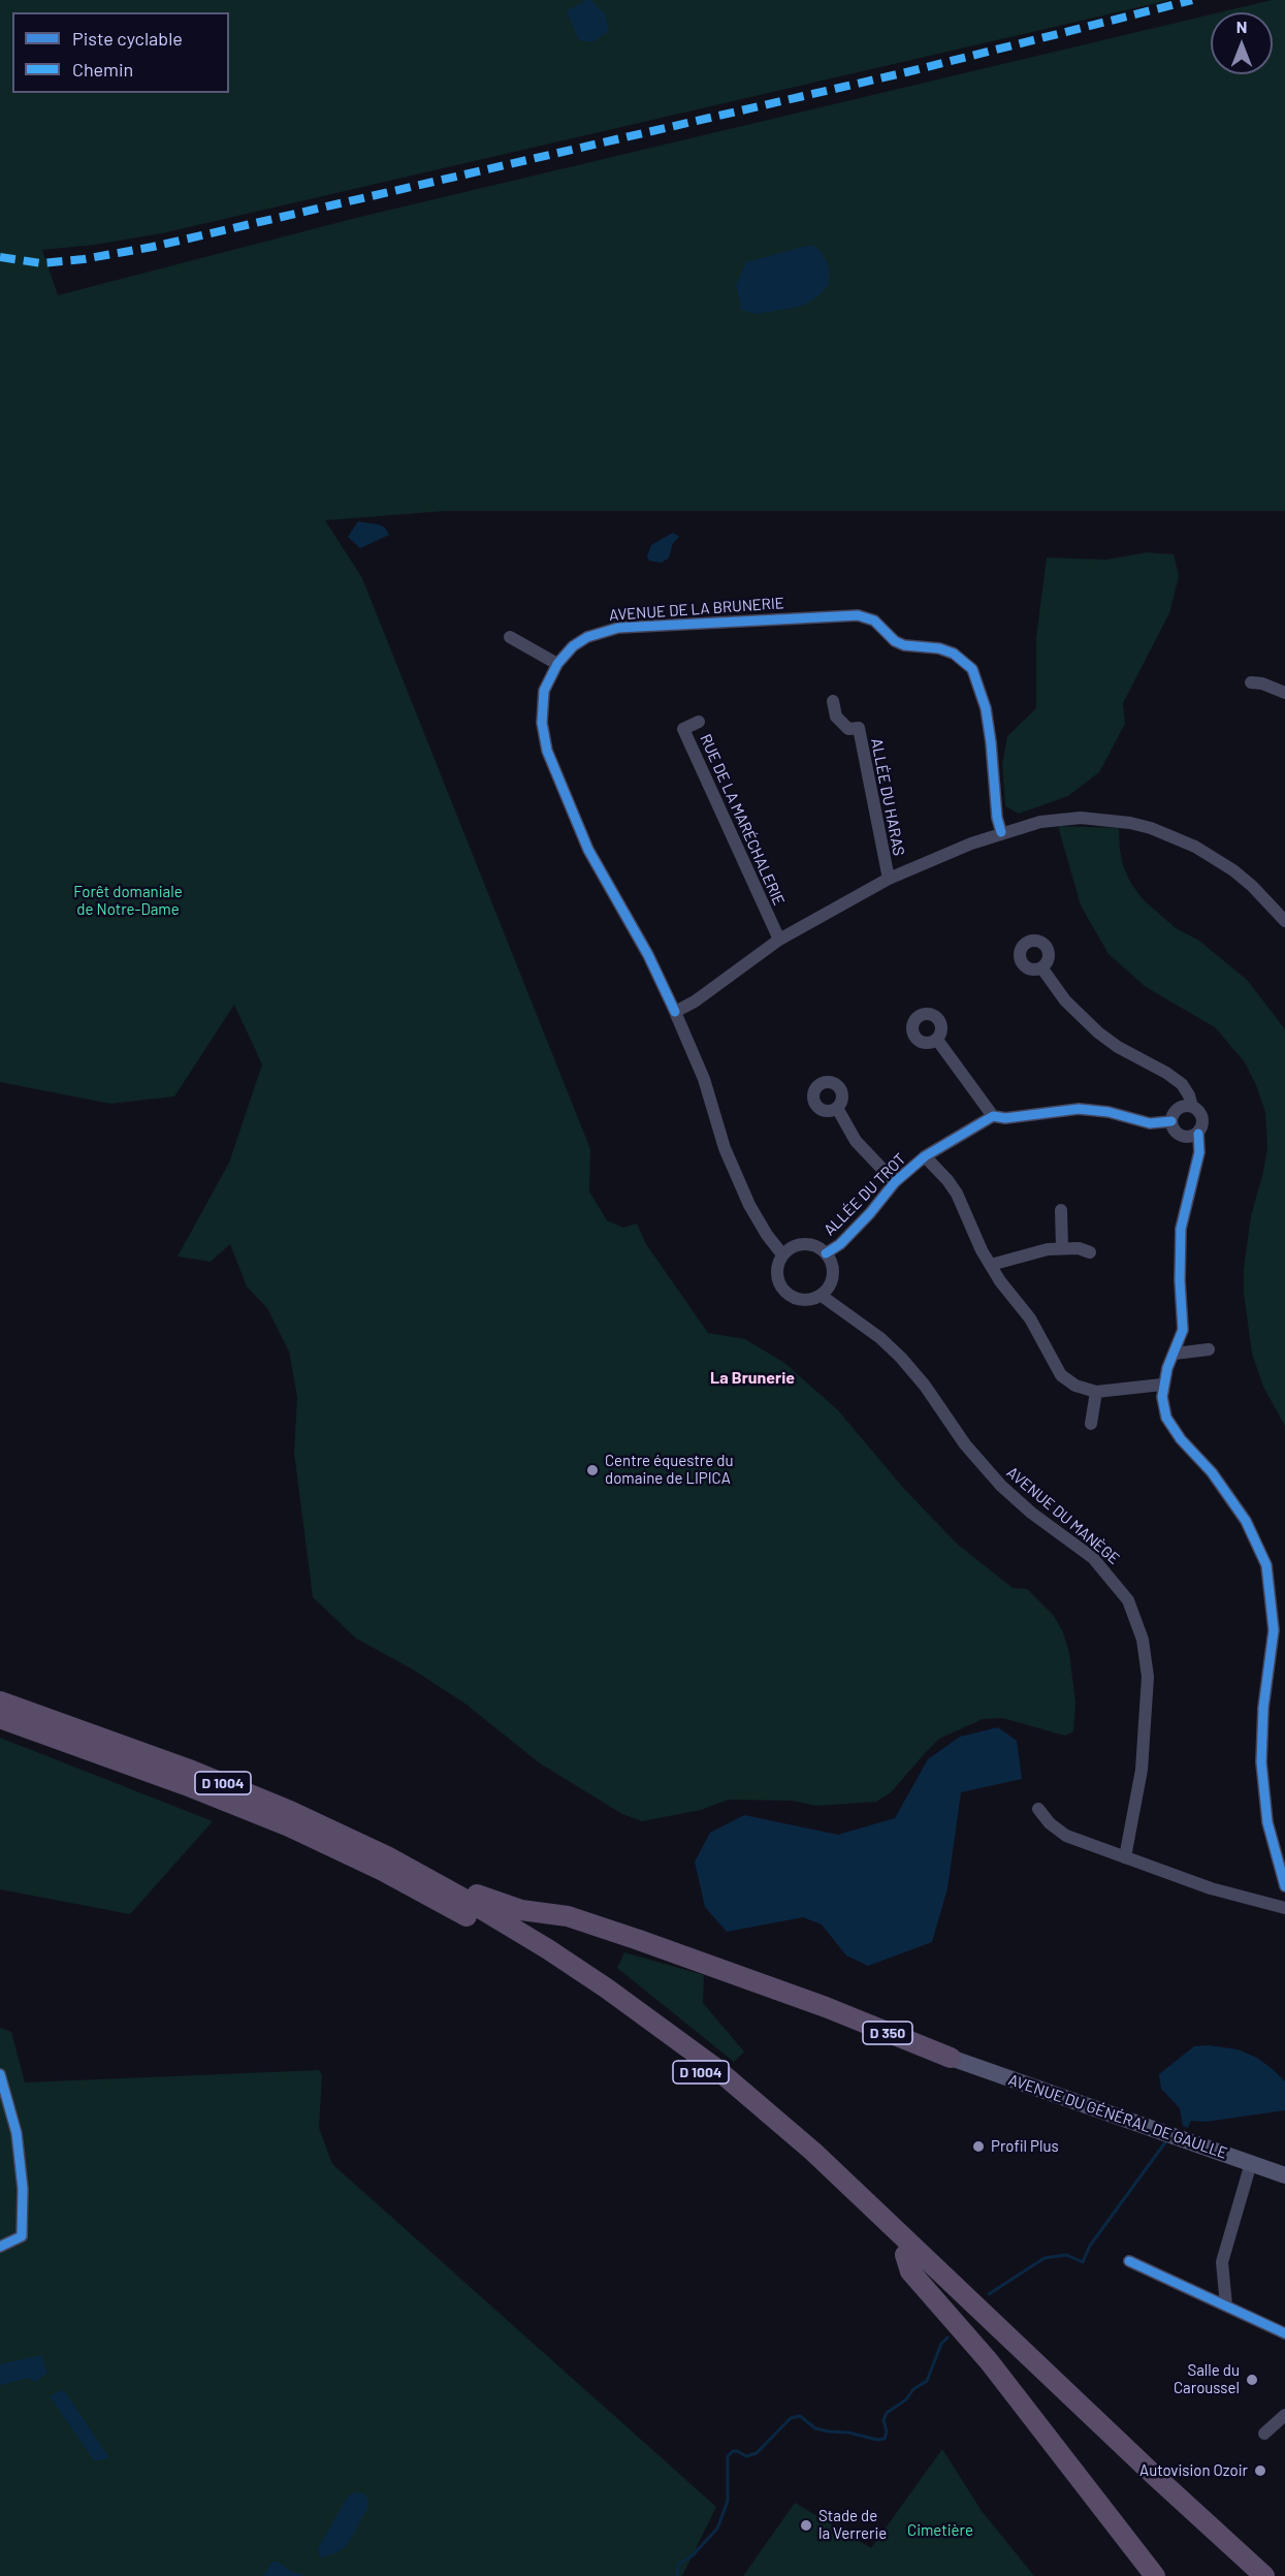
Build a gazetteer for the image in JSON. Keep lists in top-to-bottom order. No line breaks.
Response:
{"streets":{"highway":["D 1004","D 350"],"main road":["AVENUE DU GÉNÉRAL DE GAULLE"],"street":["AVENUE DE LA BRUNERIE","ALLÉE DU HARAS","RUE DE LA MARÉCHALERIE","ALLÉE DU TROT","AVENUE DU MANÈGE"]},"crossings":[["AVENUE DE LA BRUNERIE","ALLÉE DU TROT"],["AVENUE DE LA BRUNERIE","AVENUE DU MANÈGE"],["ALLÉE DU TROT","AVENUE DU MANÈGE"],["D 1004","D 350"],["D 350","AVENUE DU GÉNÉRAL DE GAULLE"]],"districts":["La Brunerie"],"parks":["Forêt domaniale de Notre-Dame","Cimetière"],"places":["Centre équestre du domaine de LIPICA","Profil Plus","Salle du Caroussel","Autovision Ozoir","Stade de la Verrerie"],"legend":["Piste cyclable","Chemin"],"north":"top"}
